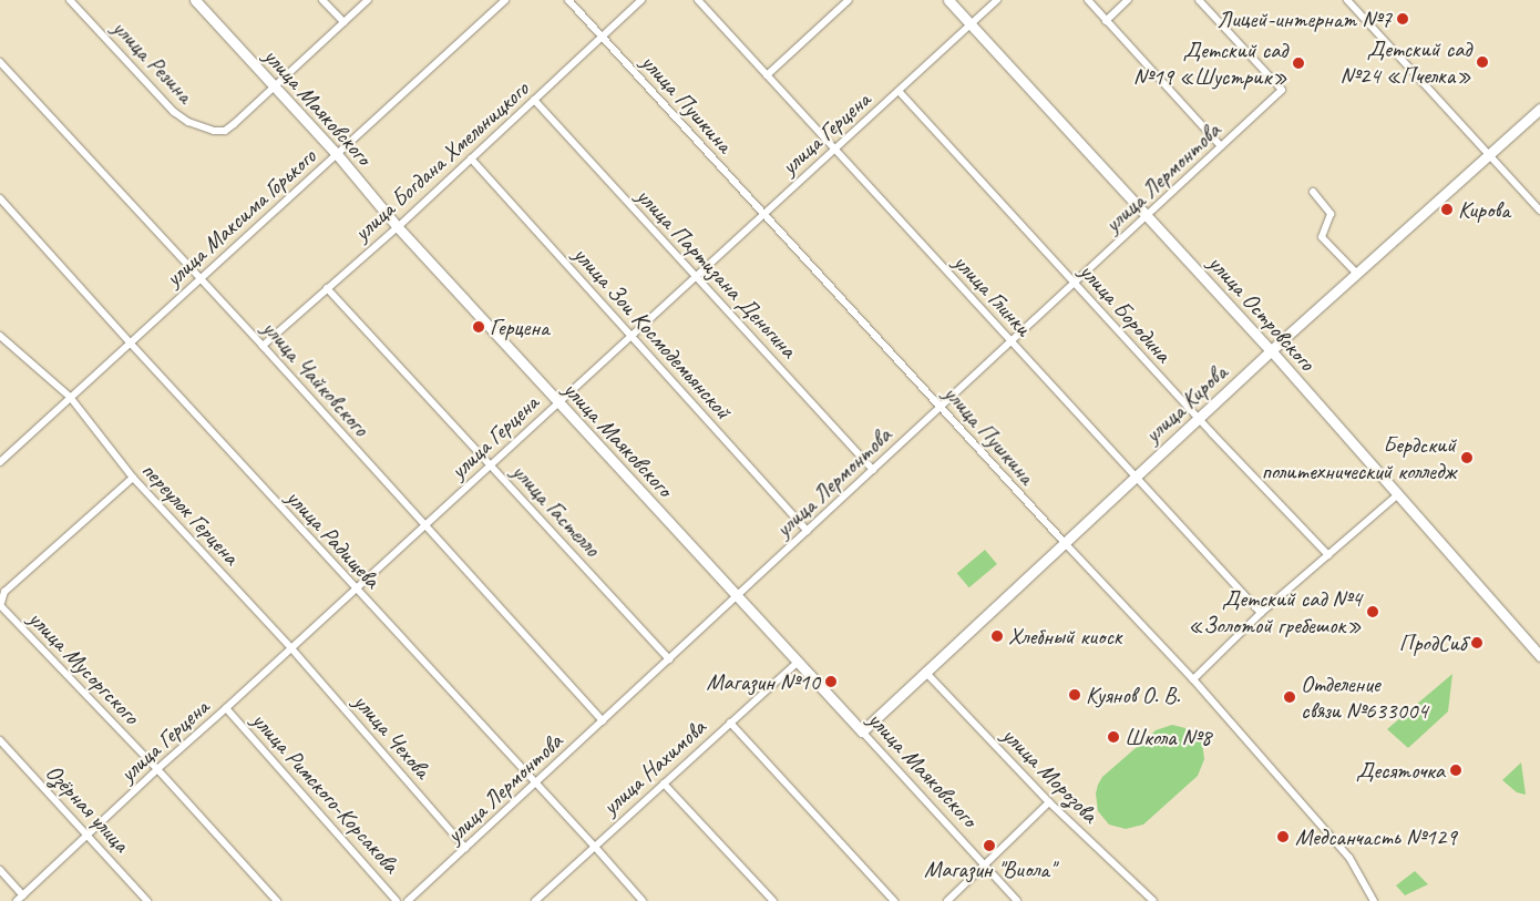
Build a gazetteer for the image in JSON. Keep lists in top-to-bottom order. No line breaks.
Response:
{"streets":{"street":["улица Резина","улица Пушкина","улица Маяковского","улица Герцена","улица Богдана Хмельницкого","улица Лермонтова","улица Максима Горького","улица Партизана Деньгина","улица Глинки","улица Бородина","улица Островского","улица Зои Космодемьянской","улица Чайковского","улица Кирова","улица Гастелло","переулок Герцена","улица Радищева","улица Мусоргского","улица Чехова","улица Нахимова","улица Морозова","улица Римского-Корсакова","Озёрная улица"]},"crossings":[["улица Резина","улица Маяковского"],["улица Пушкина","улица Герцена"],["улица Пушкина","улица Богдана Хмельницкого"],["улица Пушкина","улица Лермонтова"],["улица Пушкина","улица Кирова"],["улица Маяковского","улица Герцена"],["улица Маяковского","улица Богдана Хмельницкого"],["улица Маяковского","улица Лермонтова"],["улица Маяковского","улица Максима Горького"],["улица Маяковского","улица Кирова"],["улица Маяковского","улица Нахимова"],["улица Герцена","улица Партизана Деньгина"],["улица Герцена","улица Глинки"],["улица Герцена","улица Бородина"],["улица Герцена","улица Островского"],["улица Герцена","улица Зои Космодемьянской"],["улица Герцена","улица Чайковского"],["улица Герцена","улица Гастелло"],["улица Герцена","переулок Герцена"],["улица Герцена","улица Радищева"],["улица Герцена","улица Мусоргского"],["улица Герцена","улица Чехова"],["улица Герцена","улица Римского-Корсакова"],["улица Герцена","Озёрная улица"],["улица Богдана Хмельницкого","улица Партизана Деньгина"],["улица Богдана Хмельницкого","улица Зои Космодемьянской"],["улица Богдана Хмельницкого","улица Чайковского"],["улица Богдана Хмельницкого","улица Гастелло"],["улица Лермонтова","улица Партизана Деньгина"],["улица Лермонтова","улица Глинки"],["улица Лермонтова","улица Бородина"],["улица Лермонтова","улица Островского"],["улица Лермонтова","улица Зои Космодемьянской"],["улица Лермонтова","улица Чайковского"],["улица Лермонтова","улица Гастелло"],["улица Лермонтова","улица Радищева"],["улица Лермонтова","улица Чехова"],["улица Максима Горького","улица Чайковского"],["улица Максима Горького","переулок Герцена"],["улица Максима Горького","улица Радищева"],["улица Глинки","улица Кирова"],["улица Бородина","улица Кирова"],["улица Островского","улица Кирова"],["улица Кирова","улица Морозова"],["переулок Герцена","улица Чехова"],["улица Радищева","улица Нахимова"]],"places":["Лицей-интернат №7","Детский сад №24 «Пчелка»","Детский сад №19 «Шустрик»","Кирова","Герцена","Бердский политехнический колледж","Детский сад №4 «Золотой гребешок»","Хлебный киоск","ПродСиб","Магазин №10","Куянов О. В.","Отделение связи №633004","Школа №8","Десяточка","Медсанчасть №129","Магазин \"Виола\""]}
